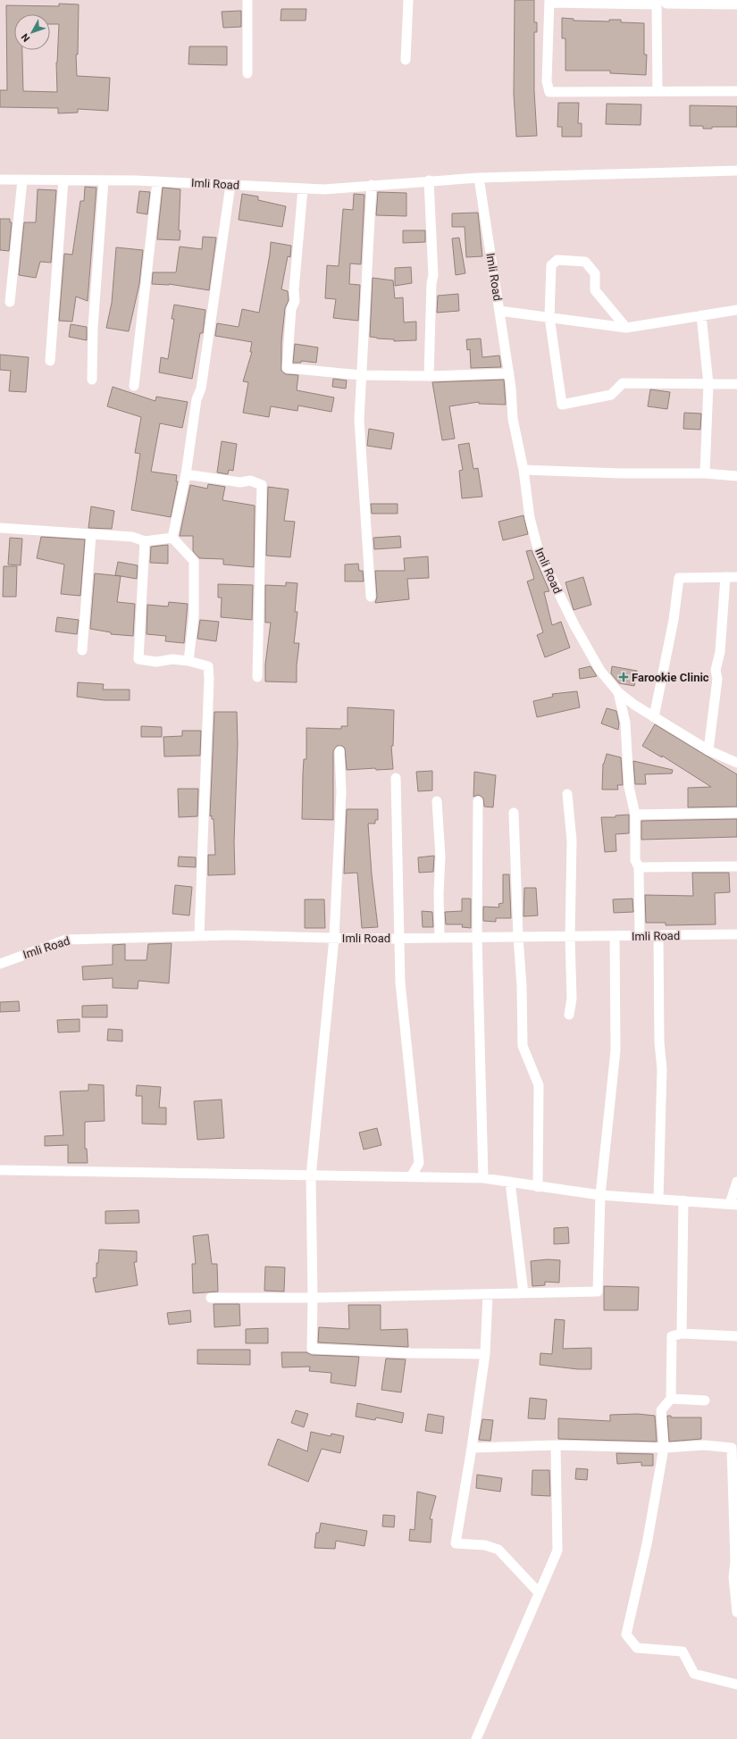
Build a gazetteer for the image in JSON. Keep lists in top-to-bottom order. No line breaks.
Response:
{"streets":{"street":["Imli Road"]},"places":{"health":["Farookie Clinic"]},"north":"bottom left"}
